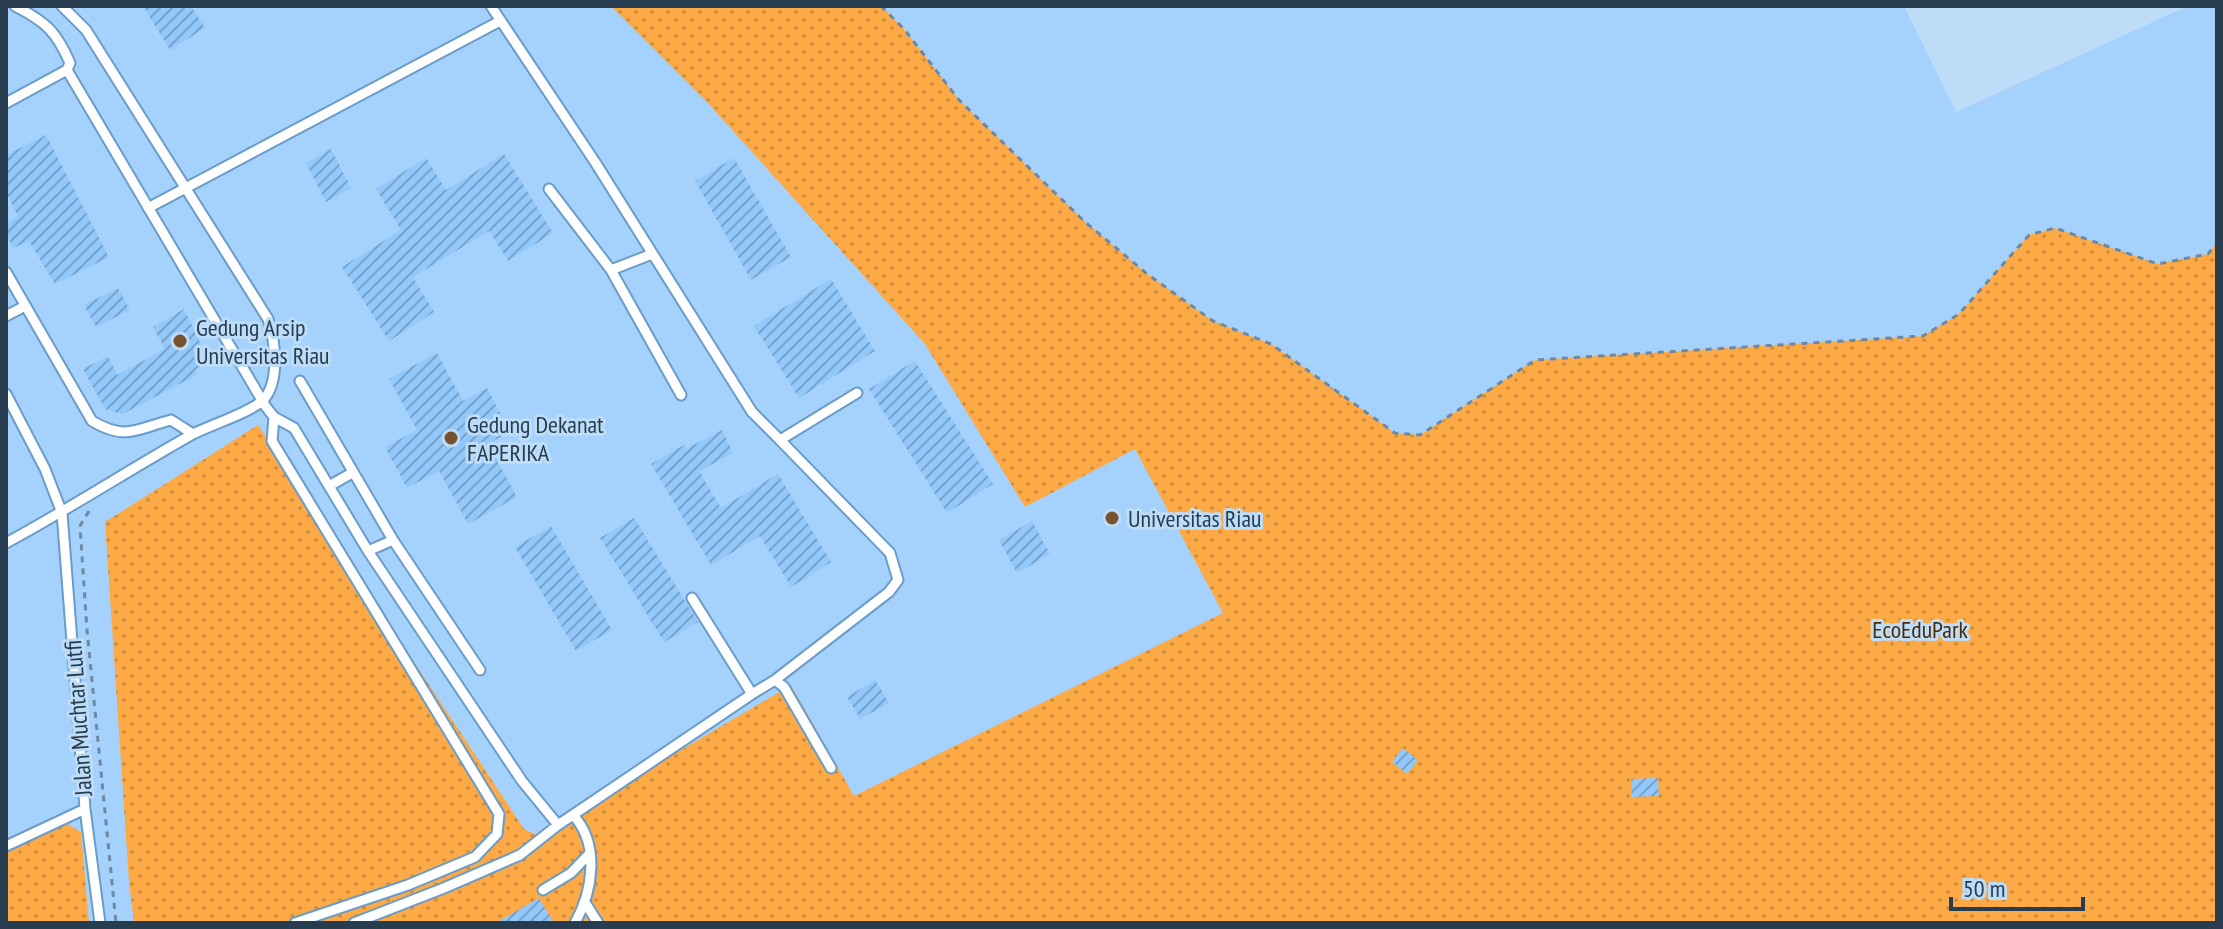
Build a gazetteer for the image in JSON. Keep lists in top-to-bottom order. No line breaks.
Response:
{"streets":{"lane":["Jalan Muchtar Lutfi"]},"parks":["EcoEduPark"],"places":["Gedung Arsip Universitas Riau","Gedung Dekanat FAPERIKA","Universitas Riau"],"scale_bar":"50 m"}
